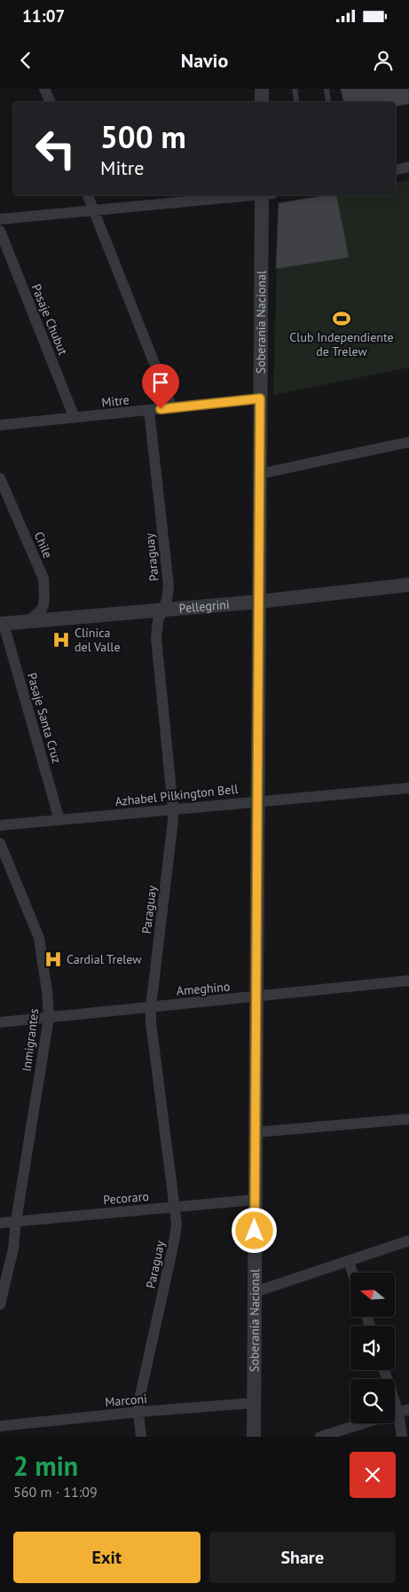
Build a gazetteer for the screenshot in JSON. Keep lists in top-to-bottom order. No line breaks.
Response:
{"streets":{"street":["Pasaje Chubut","Soberanía Nacional","Mitre","Chile","Paraguay","Pellegrini","Pasaje Santa Cruz","Azhabel Pilkington Bell","Ameghino","Inmigrantes","Pecoraro","Marconi"]},"crossings":[["Pasaje Chubut","Mitre"],["Soberanía Nacional","Mitre"],["Soberanía Nacional","Pellegrini"],["Soberanía Nacional","Azhabel Pilkington Bell"],["Soberanía Nacional","Ameghino"],["Soberanía Nacional","Pecoraro"],["Soberanía Nacional","Marconi"],["Mitre","Paraguay"],["Chile","Pellegrini"],["Paraguay","Pellegrini"],["Paraguay","Azhabel Pilkington Bell"],["Paraguay","Ameghino"],["Paraguay","Pecoraro"],["Paraguay","Marconi"],["Pellegrini","Pasaje Santa Cruz"],["Pasaje Santa Cruz","Azhabel Pilkington Bell"],["Ameghino","Inmigrantes"],["Inmigrantes","Pecoraro"]],"places":{"sports":["Club Independiente de Trelew"],"hospital":["Clínica del Valle","Cardial Trelew"]},"north":"left","page":{"status":"11:07","header":"Navio","turn":["500 m","Mitre"],"heading":["2 min","560 m · 11:09"],"buttons":["Exit","Share"]}}
